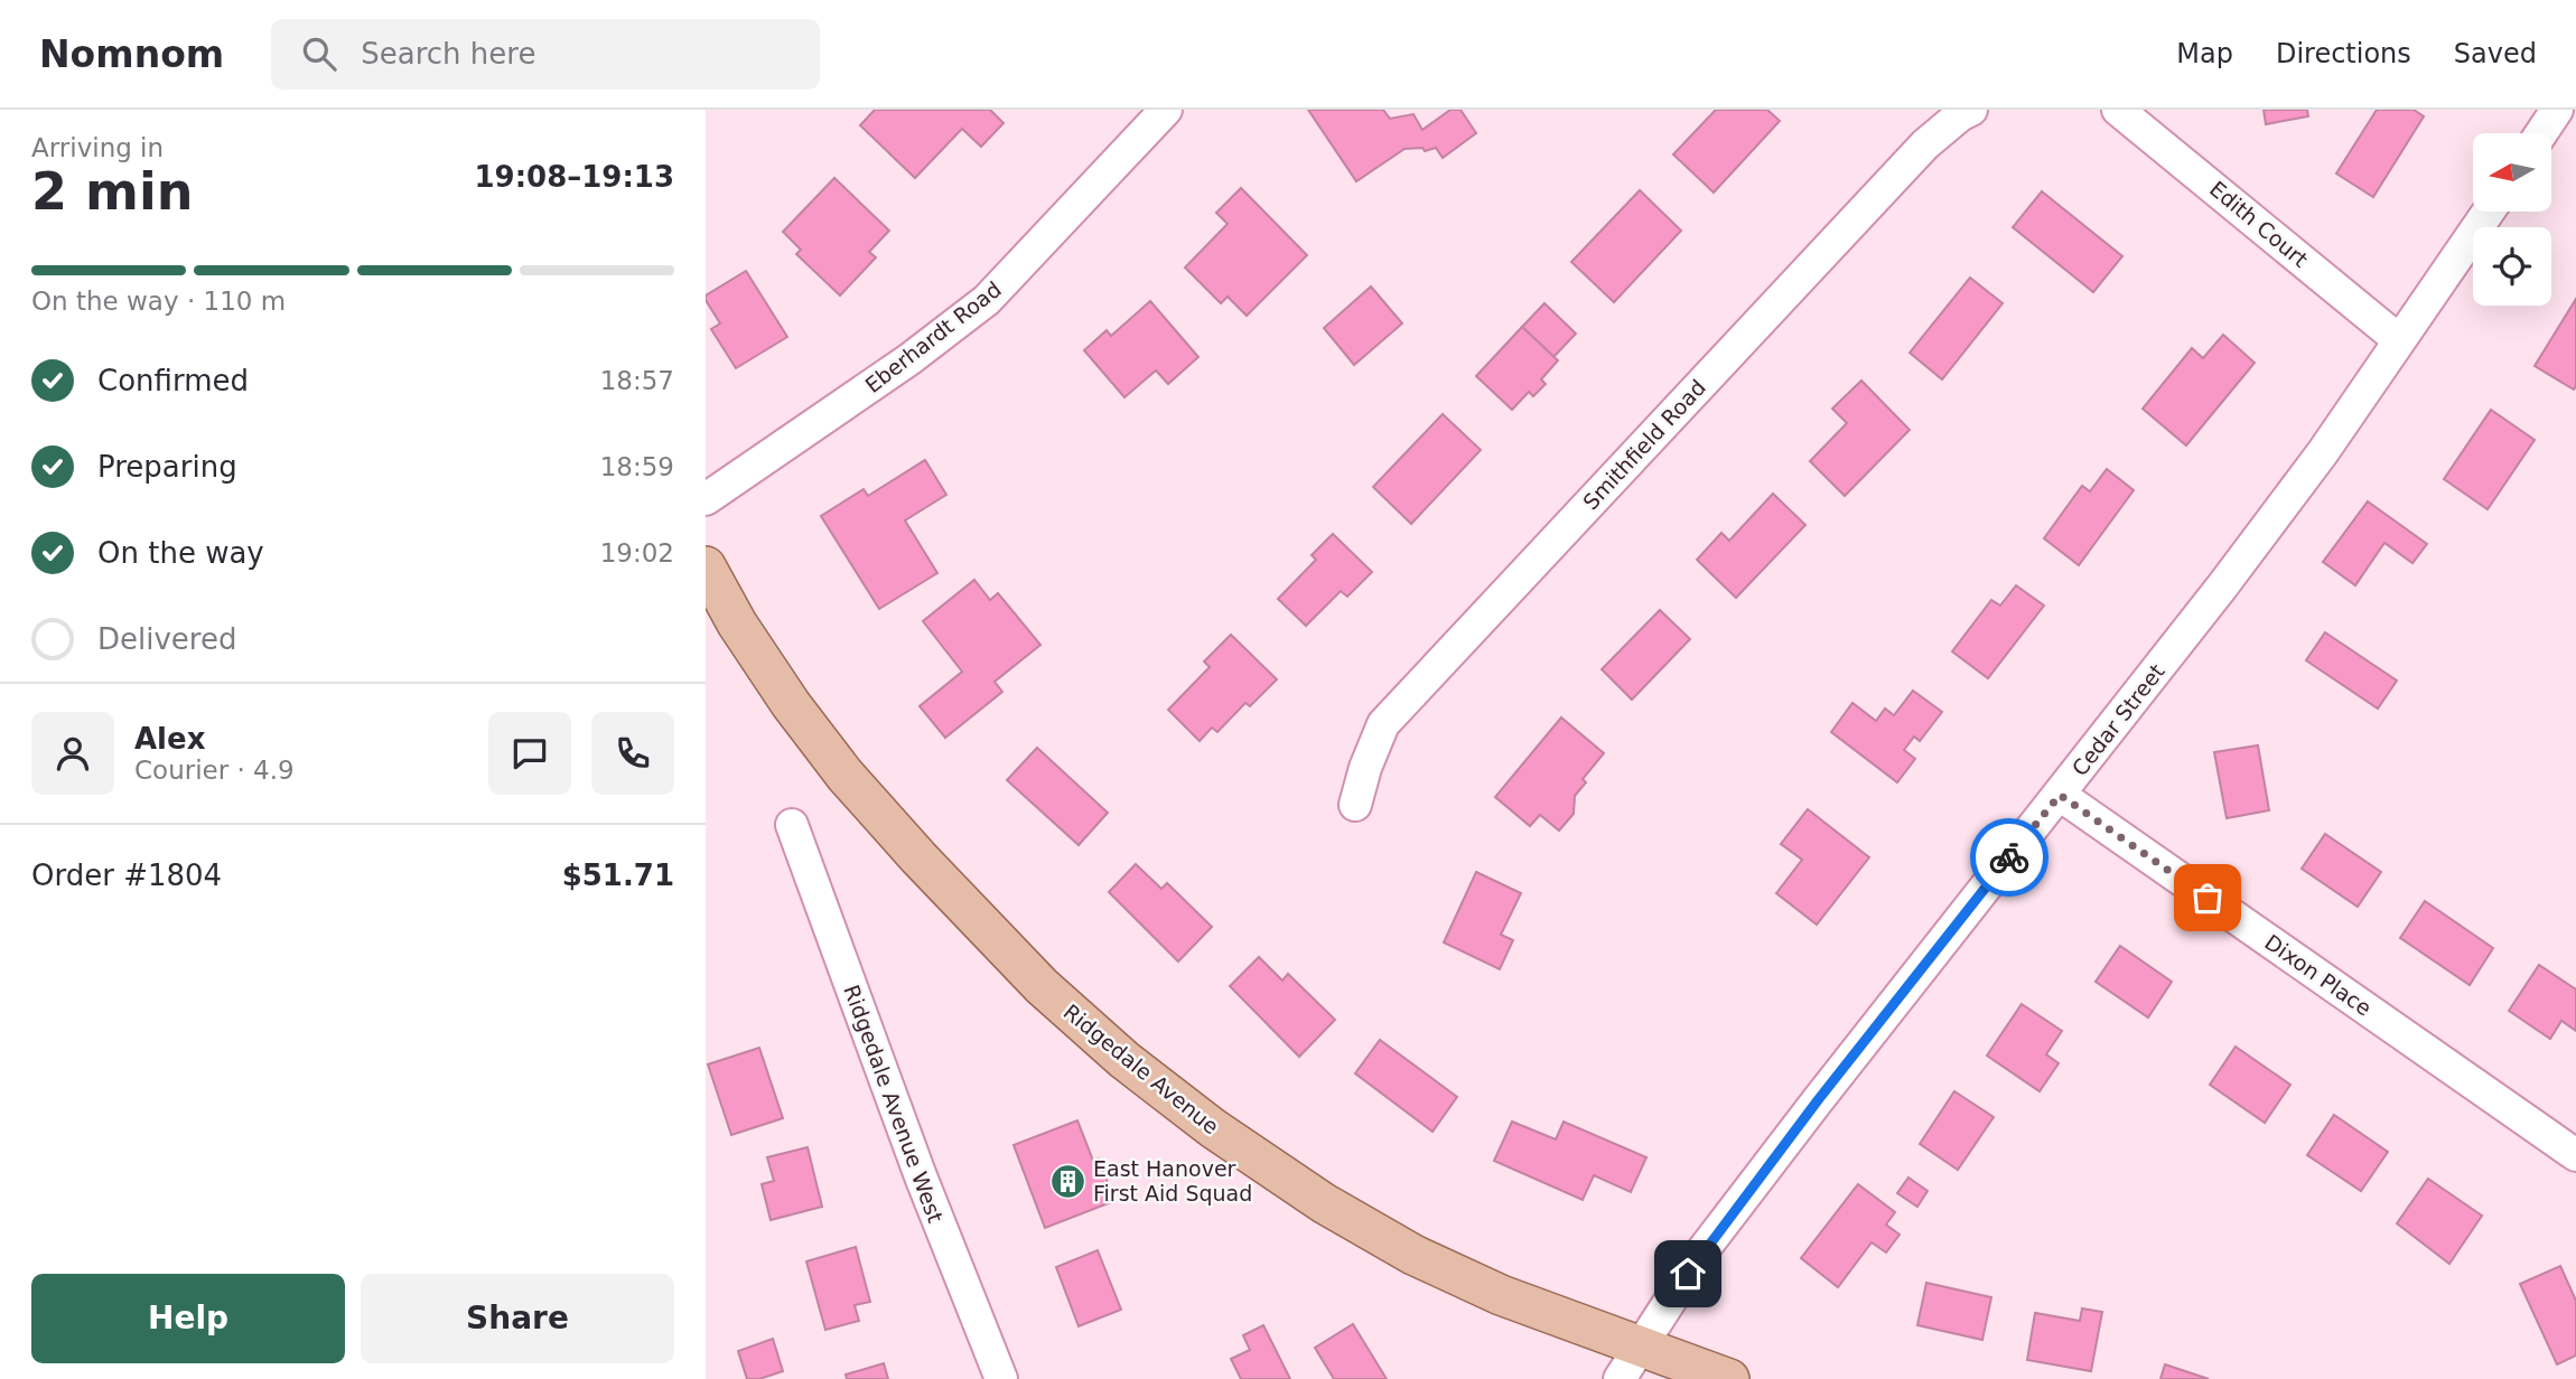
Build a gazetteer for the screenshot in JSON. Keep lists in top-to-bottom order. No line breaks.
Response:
{"streets":{"main road":["Ridgedale Avenue"],"street":["Edith Court","Eberhardt Road","Smithfield Road","Cedar Street","Dixon Place","Ridgedale Avenue West"]},"crossings":[["Edith Court","Cedar Street"],["Cedar Street","Dixon Place"],["Cedar Street","Ridgedale Avenue"]],"places":{"building":["East Hanover First Aid Squad"]},"north":"left","page":{"header":"Nomnom","search":"Search here","nav":["Map","Directions","Saved"],"heading":["2 min","Arriving in","19:08–19:13"],"panel":["Alex","Courier · 4.9","Order #1804","$51.71"],"bar":"On the way · 110 m","list":[["Confirmed","18:57"],["Preparing","18:59"],["On the way","19:02"],"Delivered"],"buttons":["Help","Share"]}}
